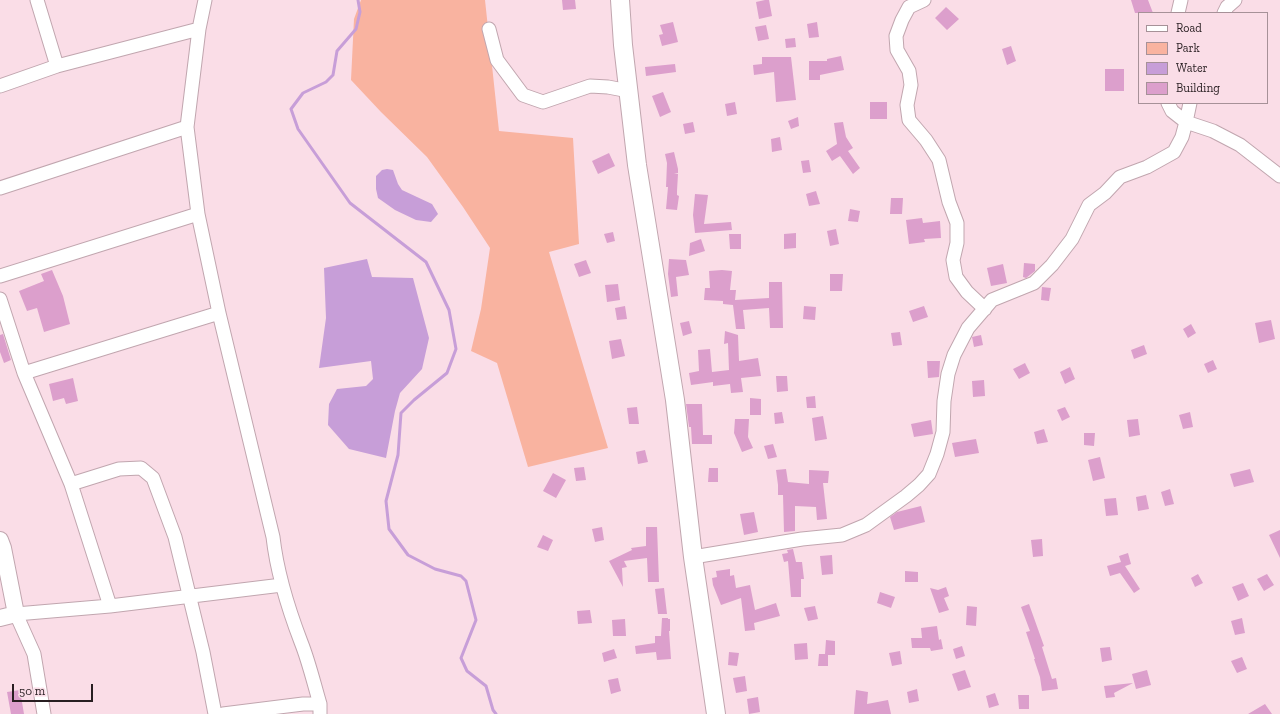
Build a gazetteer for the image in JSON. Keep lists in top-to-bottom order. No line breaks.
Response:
{"legend":["Road","Park","Water","Building"],"scale_bar":"50 m"}
